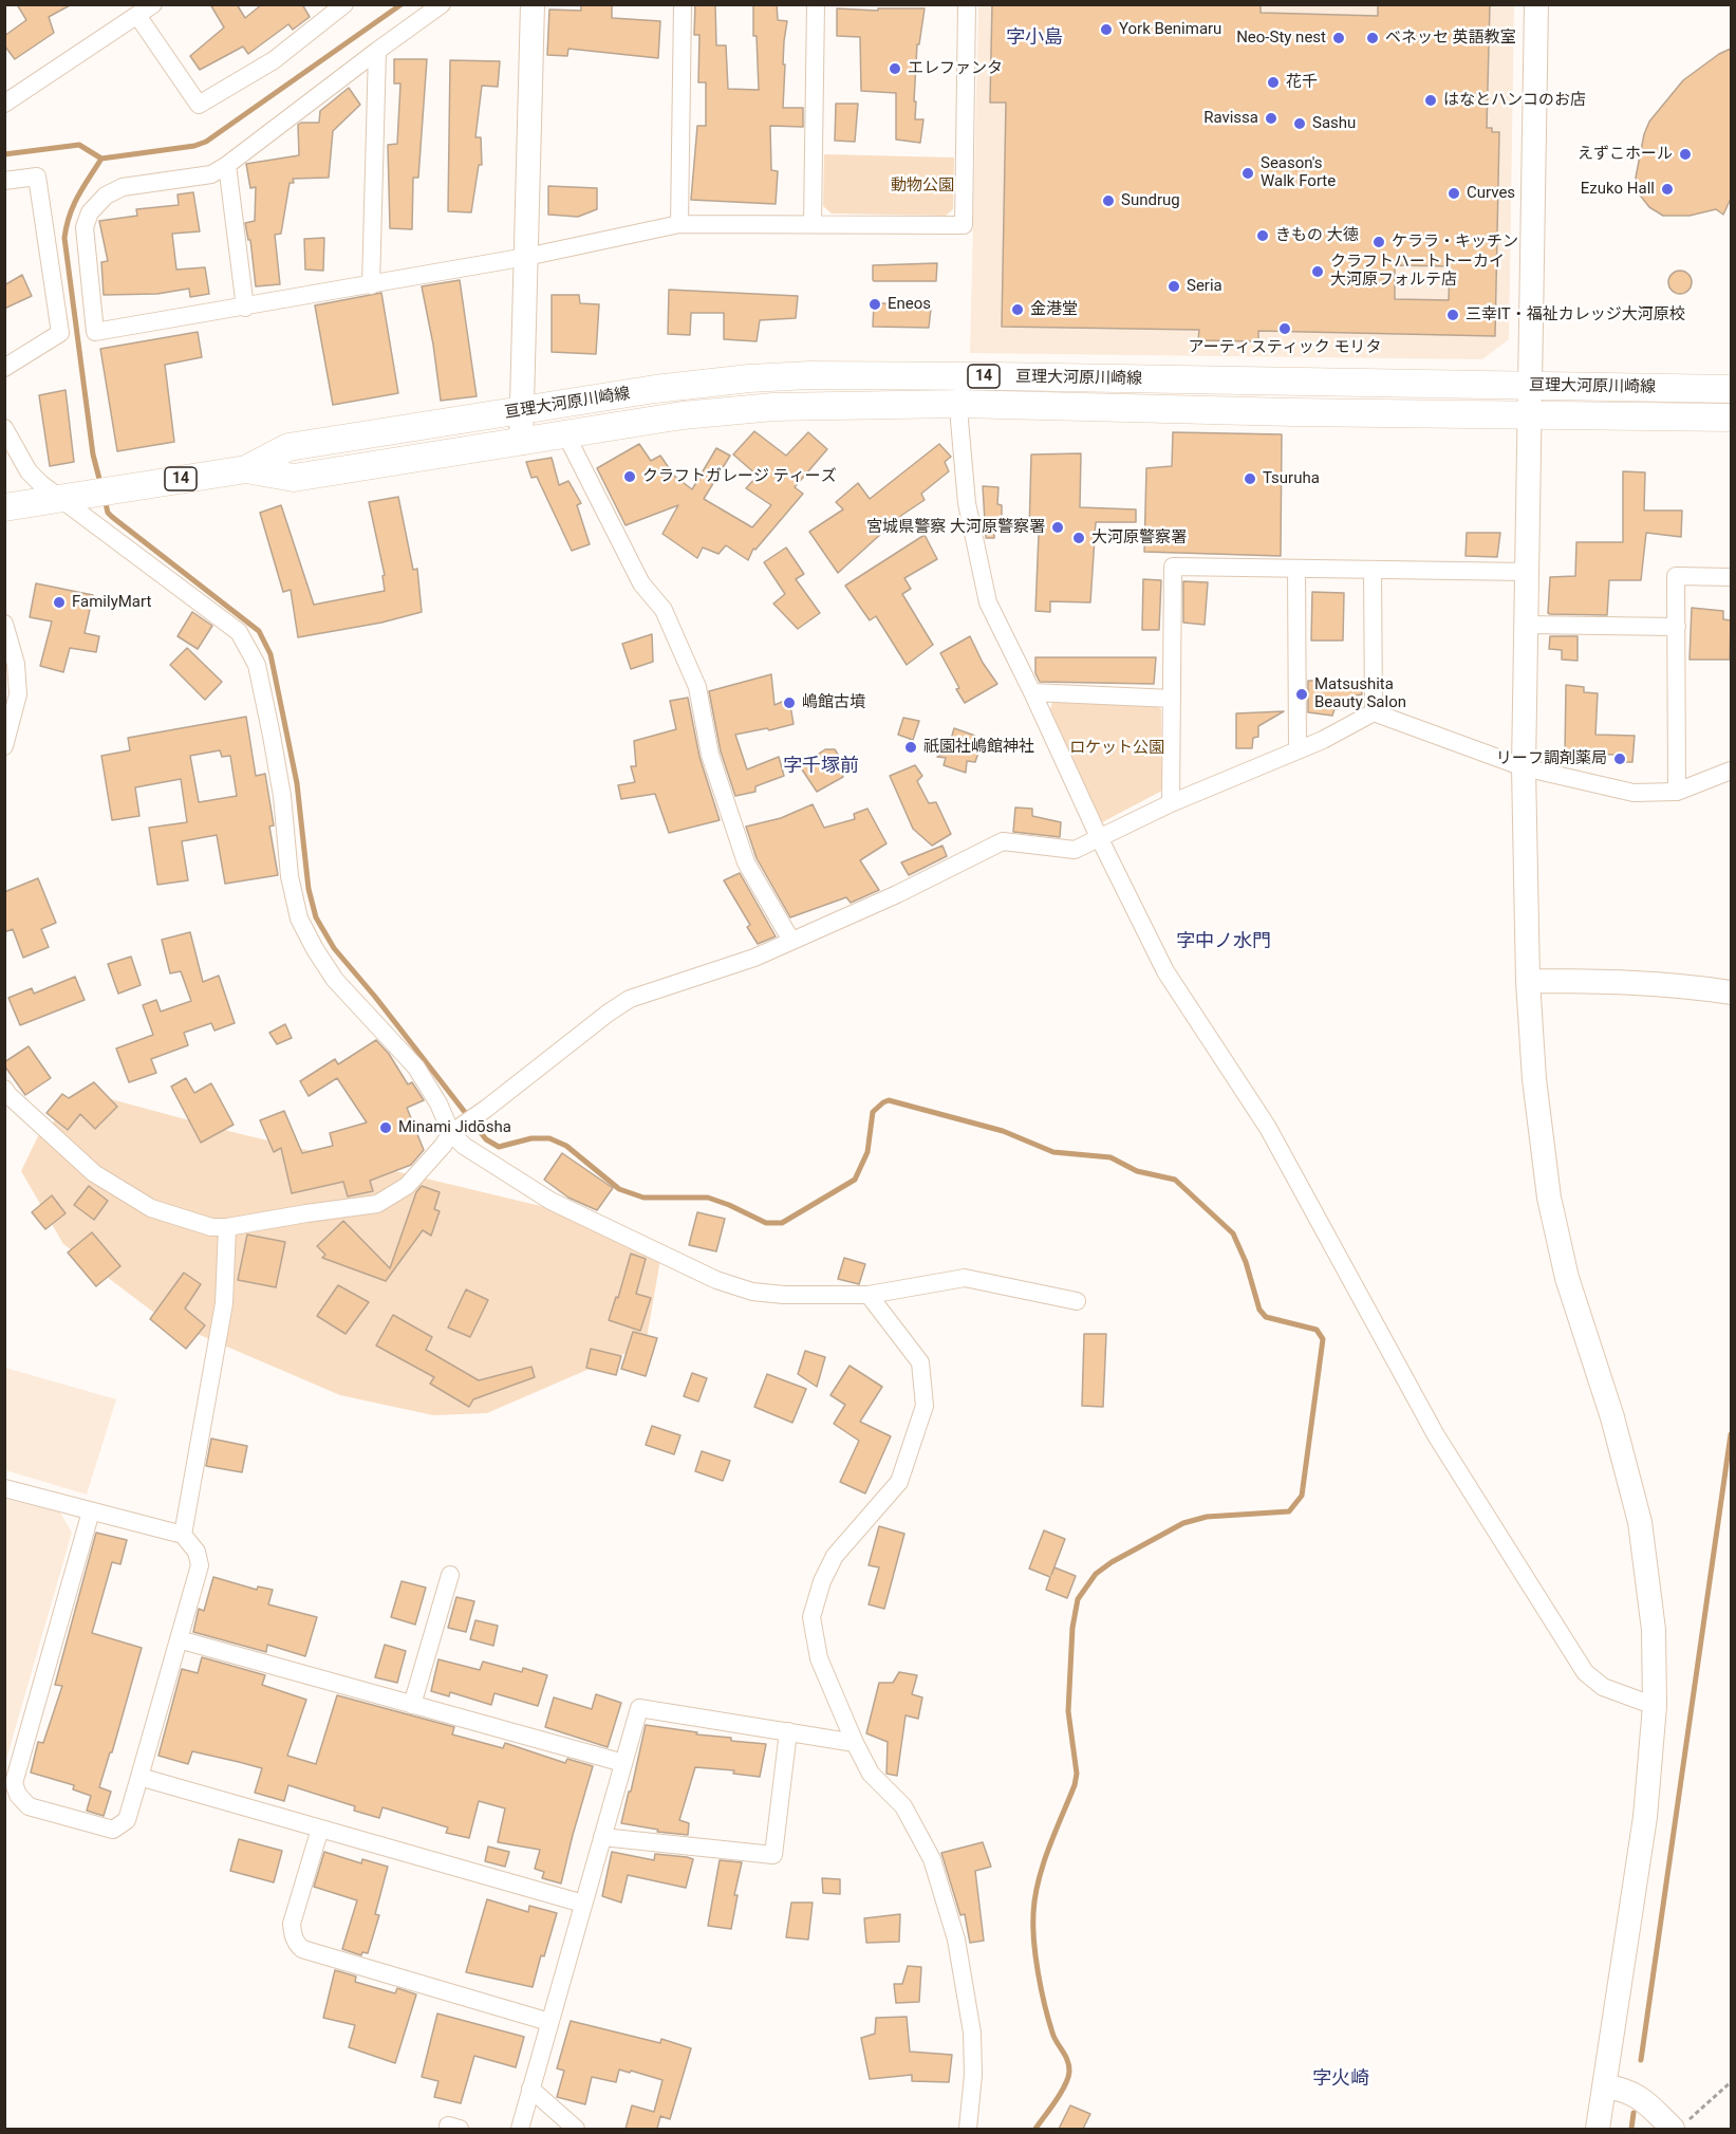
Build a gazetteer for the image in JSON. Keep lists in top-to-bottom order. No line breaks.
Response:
{"streets":{"main road":["14","亘理大河原川崎線"]},"districts":["字小島","字千塚前","字中ノ水門","字火崎"],"parks":["動物公園","ロケット公園"],"places":["York Benimaru","Neo-Sty nest","ベネッセ 英語教室","エレファンタ","花千","はなとハンコのお店","Ravissa","Sashu","えずこホール","Season's Walk Forte","Ezuko Hall","Curves","Sundrug","きもの 大徳","ケララ・キッチン","クラフトハートトーカイ 大河原フォルテ店","Seria","Eneos","金港堂","三幸IT・福祉カレッジ大河原校","アーティスティック モリタ","クラフトガレージ ティーズ","Tsuruha","宮城県警察 大河原警察署","大河原警察署","FamilyMart","Matsushita Beauty Salon","嶋館古墳","祇園社嶋館神社","リーフ調剤薬局","Minami Jidōsha"]}
